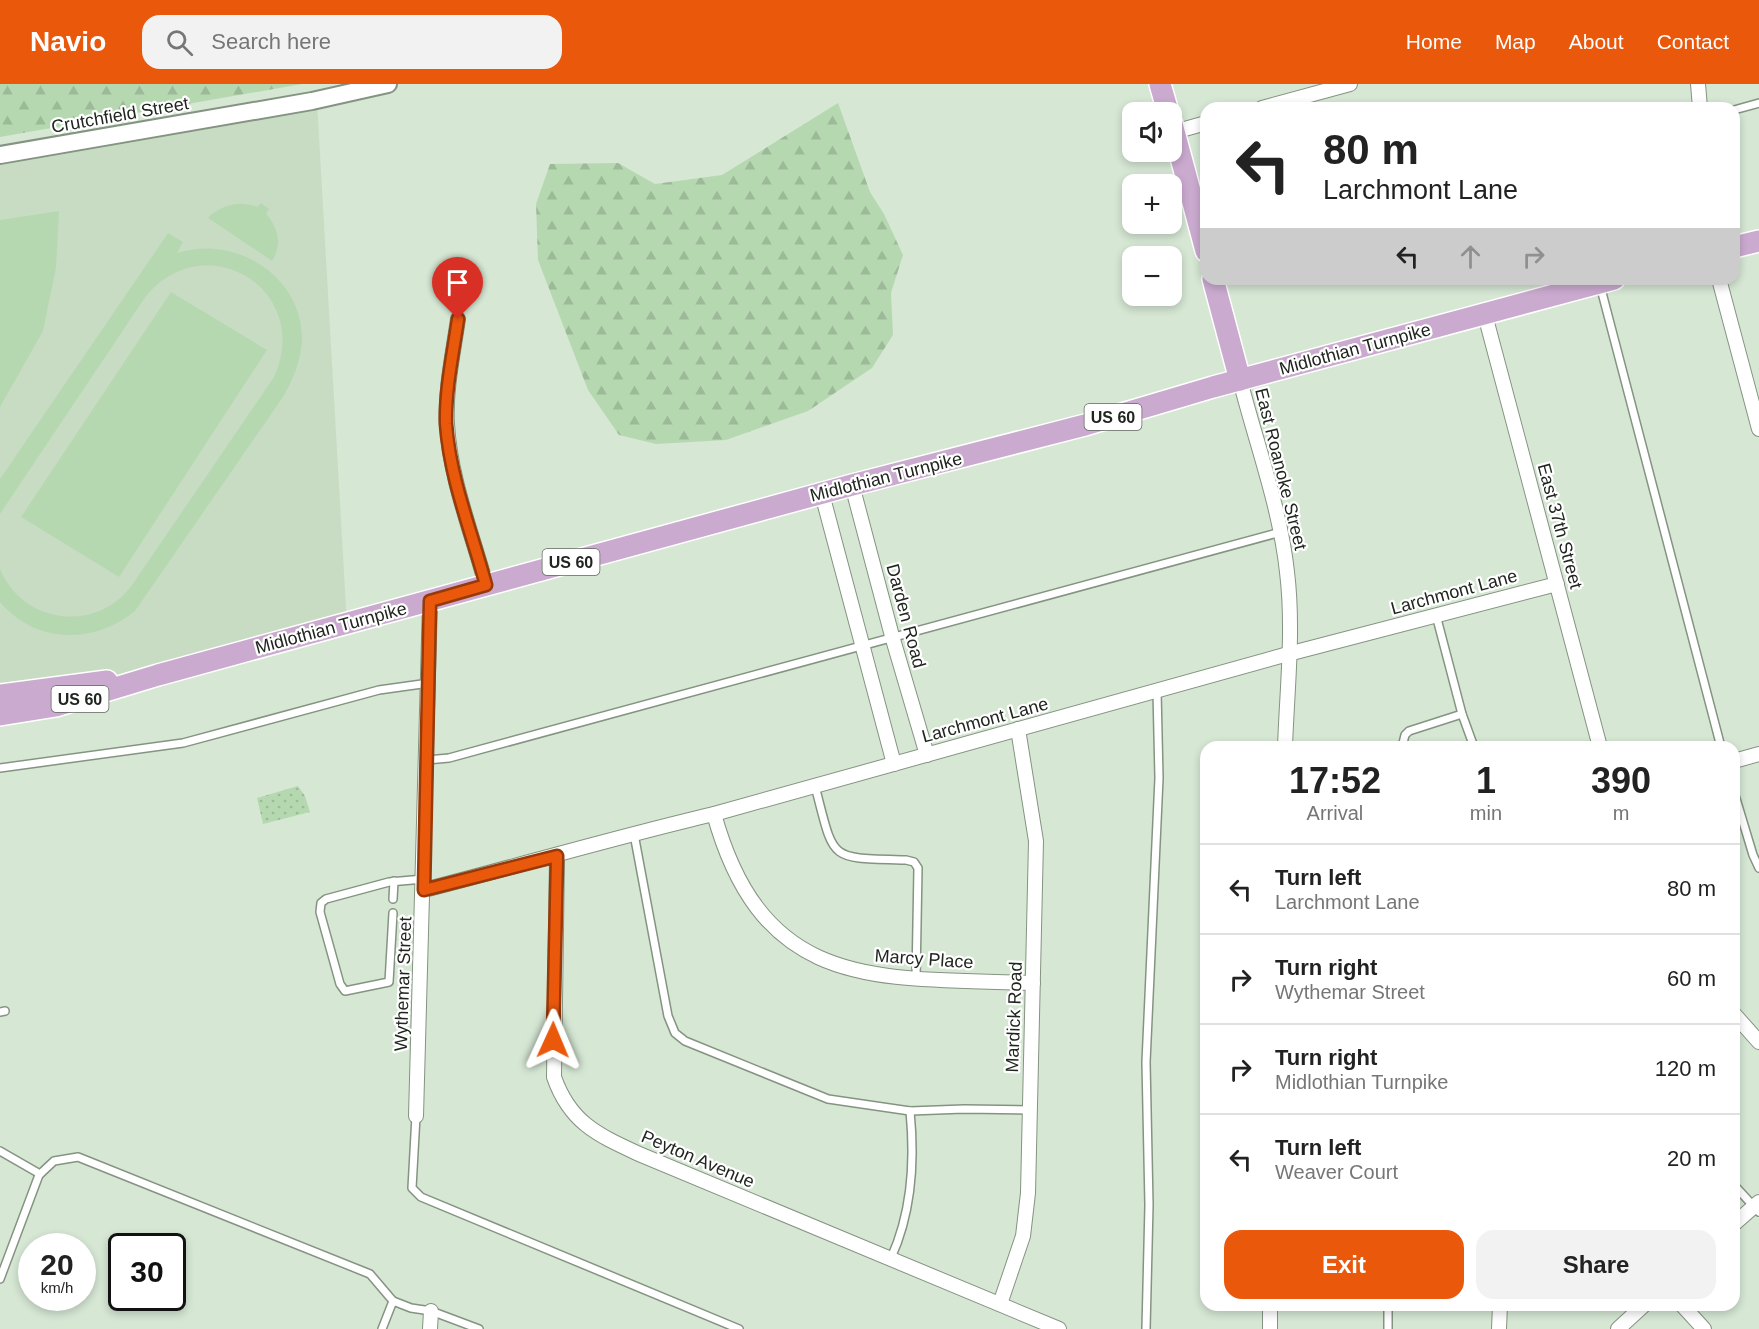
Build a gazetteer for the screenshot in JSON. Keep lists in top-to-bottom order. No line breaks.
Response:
{"streets":{"main road":["Midlothian Turnpike","US 60"],"street":["Crutchfield Street","East Roanoke Street","East 37th Street","Larchmont Lane","Darden Road","Marcy Place","Wythemar Street","Mardick Road","Peyton Avenue"]},"crossings":[["Midlothian Turnpike","East Roanoke Street"],["Midlothian Turnpike","East 37th Street"],["Midlothian Turnpike","Darden Road"],["Midlothian Turnpike","Wythemar Street"],["East Roanoke Street","Larchmont Lane"],["East 37th Street","Larchmont Lane"],["Larchmont Lane","Darden Road"],["Larchmont Lane","Marcy Place"],["Larchmont Lane","Wythemar Street"],["Larchmont Lane","Mardick Road"],["Larchmont Lane","Peyton Avenue"],["Marcy Place","Mardick Road"],["Mardick Road","Peyton Avenue"]],"page":{"header":"Navio","search":"Search here","nav":["Home","Map","About","Contact"],"map_buttons":["+","−"],"turn":["80 m","Larchmont Lane"],"eta":["17:52","Arrival","1","min","390","m"],"list":[{"name":"Turn left","note":"Larchmont Lane","value":"80 m"},{"name":"Turn right","note":"Wythemar Street","value":"60 m"},{"name":"Turn right","note":"Midlothian Turnpike","value":"120 m"},{"name":"Turn left","note":"Weaver Court","value":"20 m"}],"buttons":["Exit","Share"],"speed":"20 km/h","limit":"30"}}
